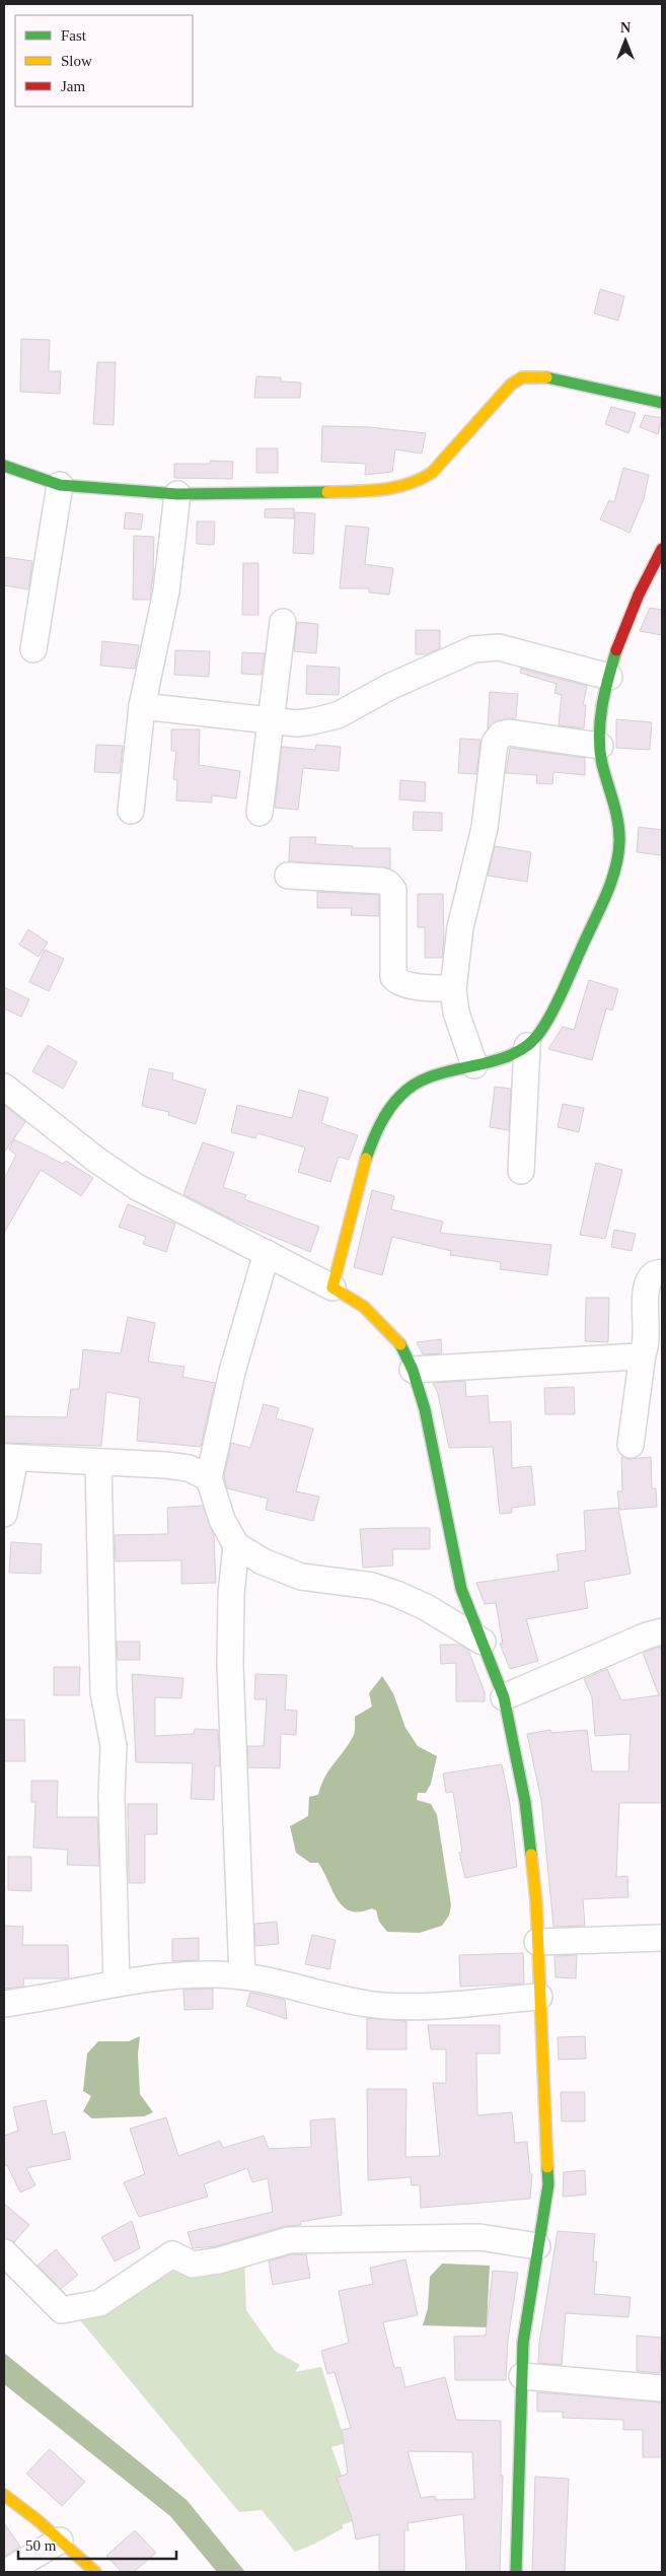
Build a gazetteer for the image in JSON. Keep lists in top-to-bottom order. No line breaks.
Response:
{"legend":["Fast","Slow","Jam"],"scale_bar":"50 m","north":"top"}
